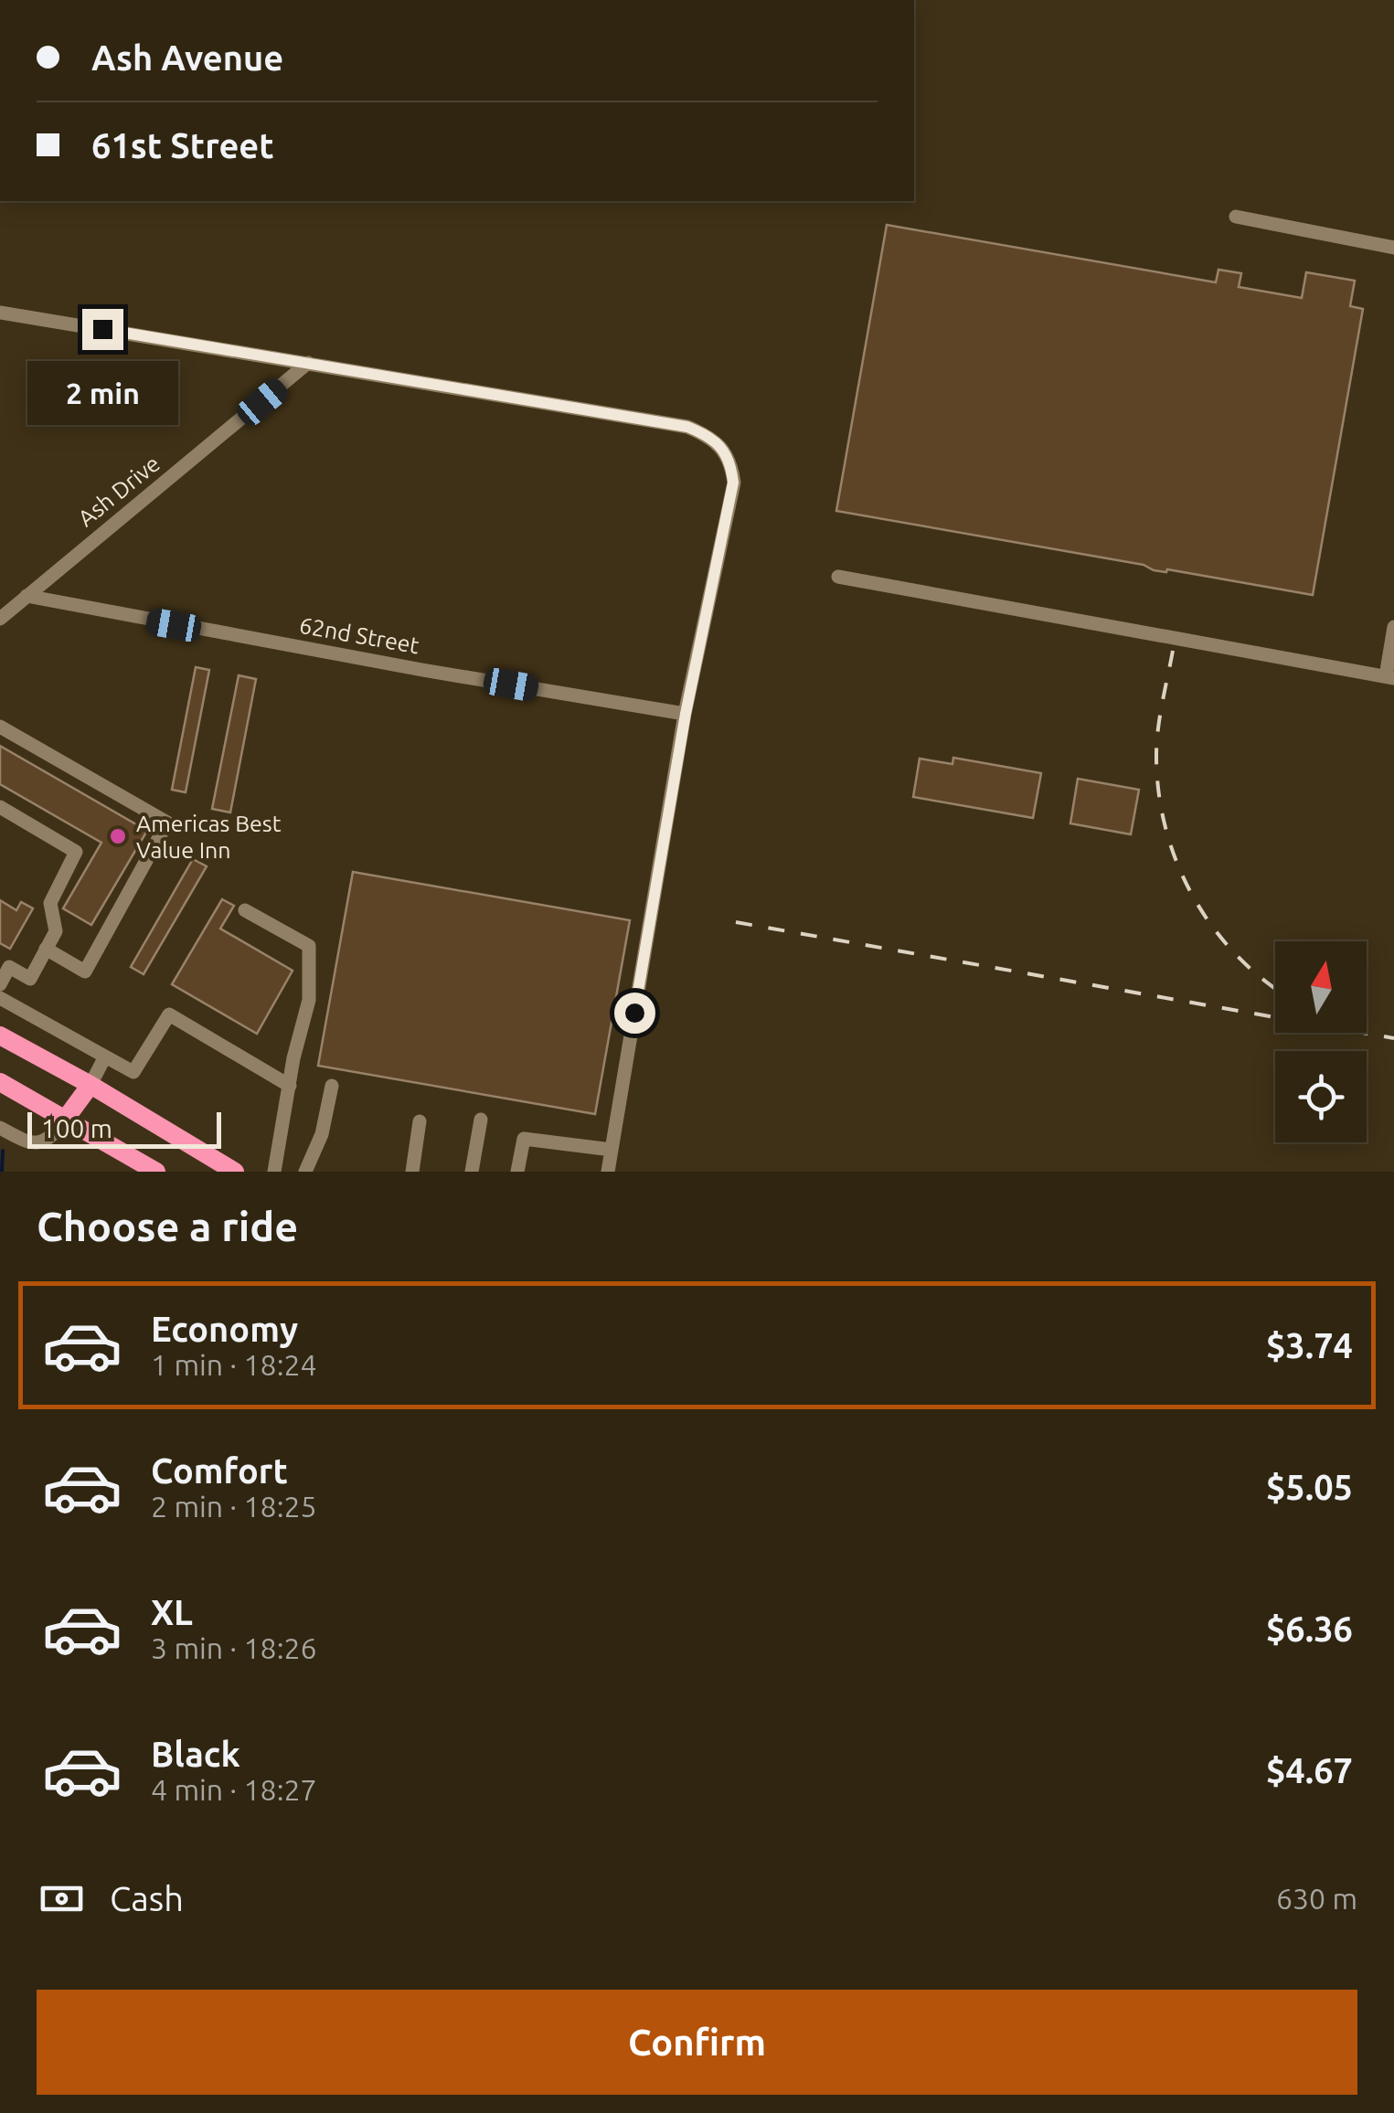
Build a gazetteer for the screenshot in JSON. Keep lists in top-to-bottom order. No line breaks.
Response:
{"streets":{"street":["Ash Drive","62nd Street"]},"crossings":[["Ash Drive","62nd Street"]],"places":["Americas Best Value Inn"],"scale_bar":"100 m","north":"top","page":{"banner":["Ash Avenue","61st Street"],"bubble":"2 min","scale":"100 m","heading":"Choose a ride","list":[{"name":"Economy","note":"1 min · 18:24","value":"$3.74"},{"name":"Comfort","note":"2 min · 18:25","value":"$5.05"},{"name":"XL","note":"3 min · 18:26","value":"$6.36"},{"name":"Black","note":"4 min · 18:27","value":"$4.67"}],"pay":["Cash","630 m"],"buttons":"Confirm"}}
